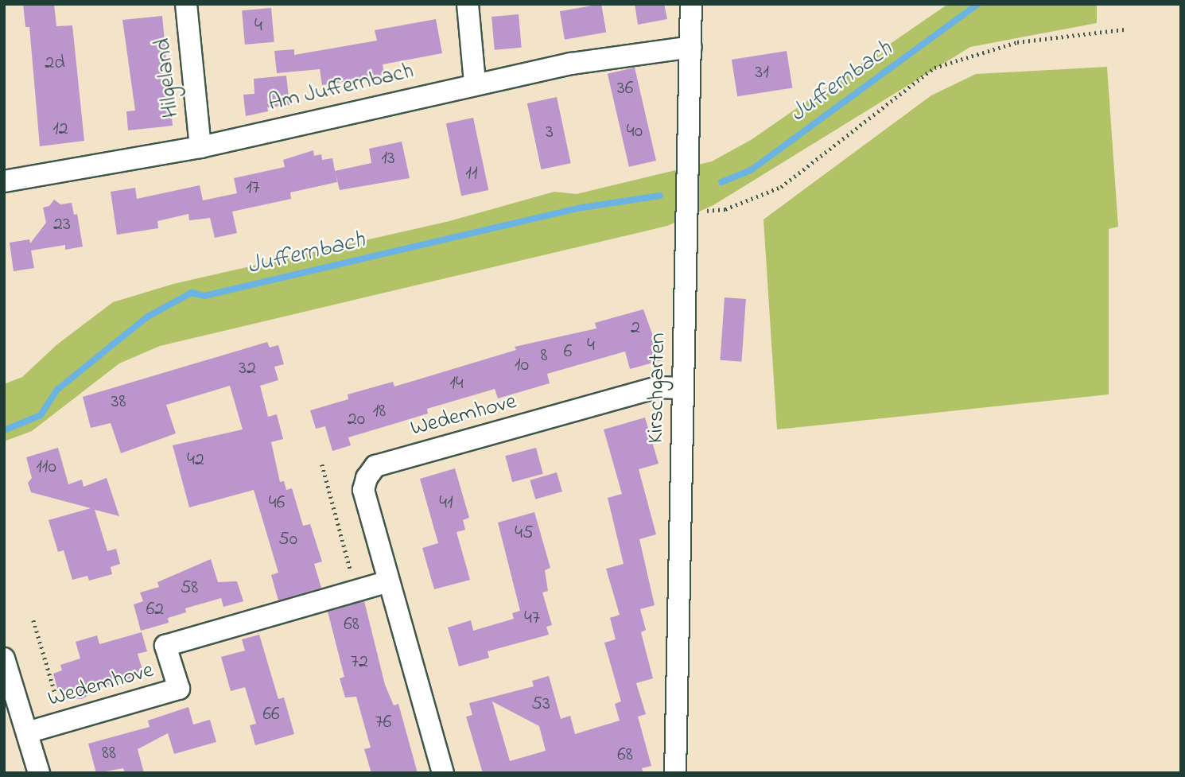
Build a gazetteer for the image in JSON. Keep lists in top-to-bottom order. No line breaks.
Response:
{"streets":{"street":["Hilgeland","Am Juffernbach","Kirschgarten","Wedemhove"]},"crossings":[["Hilgeland","Am Juffernbach"],["Am Juffernbach","Kirschgarten"],["Kirschgarten","Wedemhove"]],"water":["Juffernbach"],"house_numbers":["4","2d","31","36","12","40","3","13","11","17","23","2","4","6","8","10","32","14","38","18","20","42","110","46","41","45","50","58","62","47","68","72","53","66","76","88","68"]}
